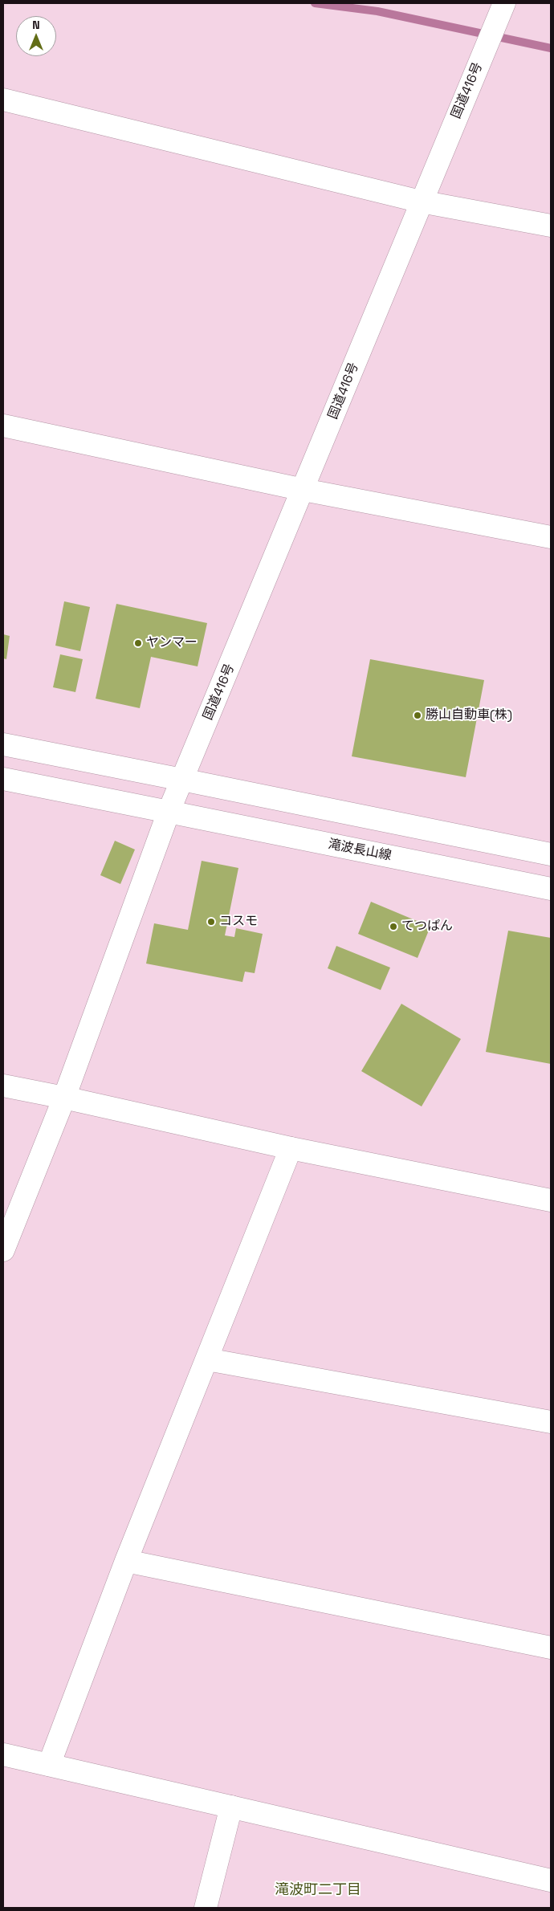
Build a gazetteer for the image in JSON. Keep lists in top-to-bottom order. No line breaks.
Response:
{"streets":{"main road":["国道416号","滝波長山線"]},"crossings":[["国道416号","滝波長山線"]],"districts":["滝波町二丁目"],"places":["ヤンマー","勝山自動車(株)","コスモ","てつぱん"],"north":"top"}
